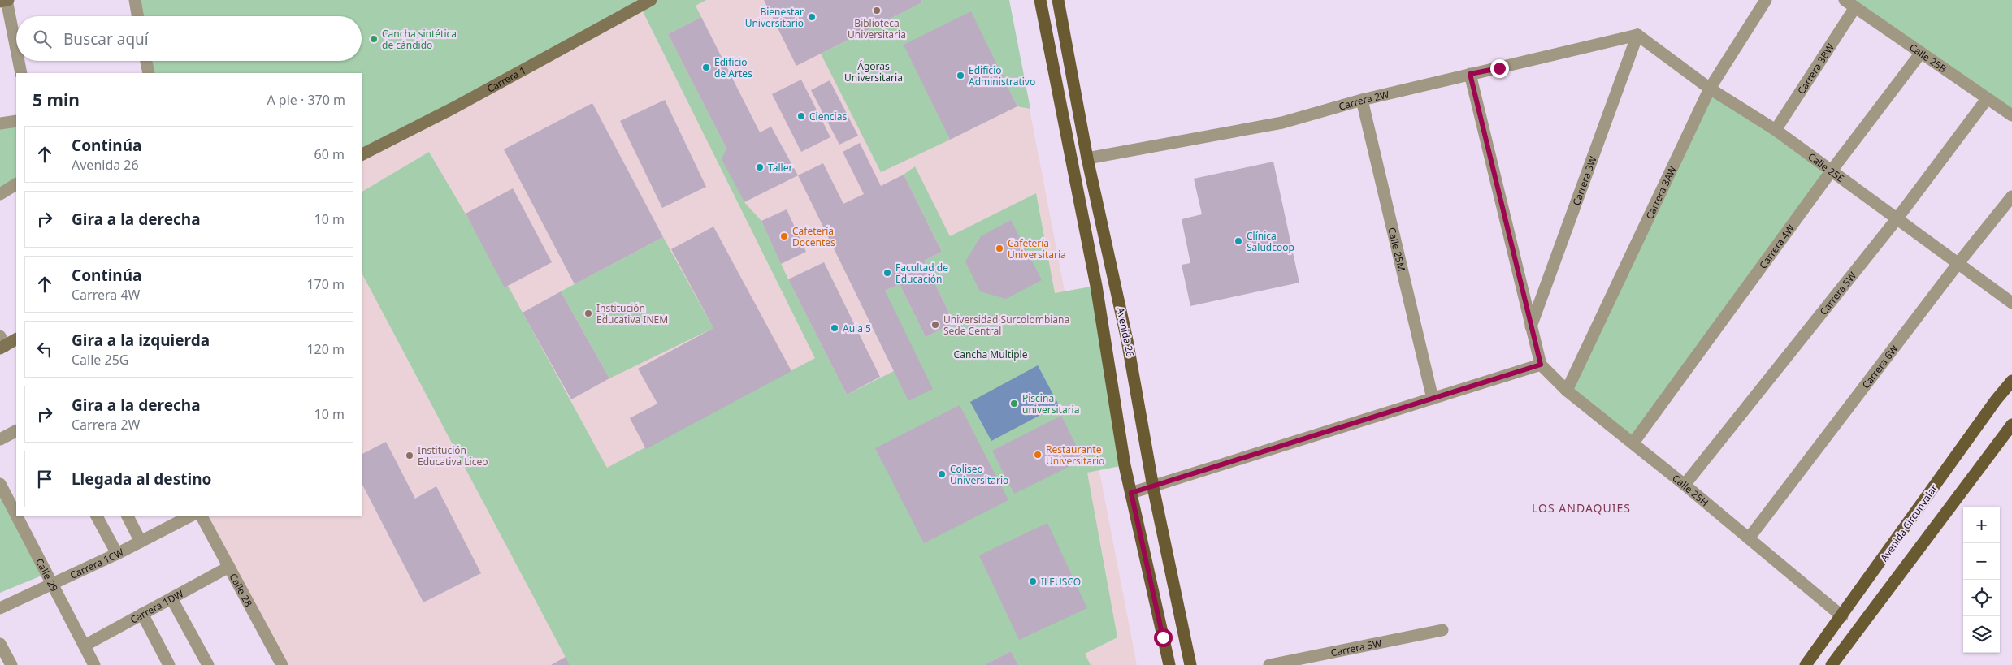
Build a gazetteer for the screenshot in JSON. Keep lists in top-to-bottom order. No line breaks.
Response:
{"streets":{"main road":["Carrera 1","Avenida 26","Avenida Circunvalar"],"street":["Calle 25B","Carrera 3BW","Carrera 2W","Calle 25E","Carrera 3W","Carrera 3AW","Carrera 4W","Calle 25M","Carrera 5W","Carrera 6W","Calle 25H","Carrera 1CW","Calle 29","Calle 28","Carrera 1DW"]},"crossings":[["Calle 25B","Carrera 3BW"],["Calle 25B","Carrera 4W"],["Calle 25B","Carrera 5W"],["Carrera 3BW","Calle 25E"],["Carrera 2W","Calle 25E"],["Carrera 2W","Carrera 3W"],["Carrera 2W","Calle 25M"],["Carrera 2W","Avenida 26"],["Calle 25E","Carrera 3W"],["Calle 25E","Carrera 3AW"],["Calle 25E","Carrera 4W"],["Calle 25E","Carrera 5W"],["Calle 25E","Carrera 6W"],["Carrera 3AW","Calle 25H"],["Carrera 4W","Calle 25H"],["Carrera 5W","Calle 25H"],["Carrera 6W","Calle 25H"],["Calle 25H","Avenida Circunvalar"],["Carrera 1CW","Calle 29"],["Calle 29","Carrera 1DW"],["Calle 28","Carrera 1DW"]],"districts":["LOS ANDAQUIES"],"parks":["Ágoras Universitaria","Cancha Multiple"],"places":["Biblioteca Universitaria","Bienestar Universitario","Cancha sintética de cándido","Edificio de Artes","Edificio Administrativo","Ciencias","Taller","Cafetería Docentes","Clínica Saludcoop","Cafetería Universitaria","Facultad de Educación","Institución Educativa INEM","Universidad Surcolombiana Sede Central","Aula 5","Piscina universitaria","Restaurante Universitario","Institución Educativa Liceo","Coliseo Universitario","ILEUSCO"],"page":{"search":"Buscar aquí","heading":["5 min","A pie · 370 m"],"list":[["Continúa","Avenida 26","60 m"],["Gira a la derecha","10 m"],["Continúa","Carrera 4W","170 m"],["Gira a la izquierda","Calle 25G","120 m"],["Gira a la derecha","Carrera 2W","10 m"],"Llegada al destino"],"map_buttons":["+","−"]}}
